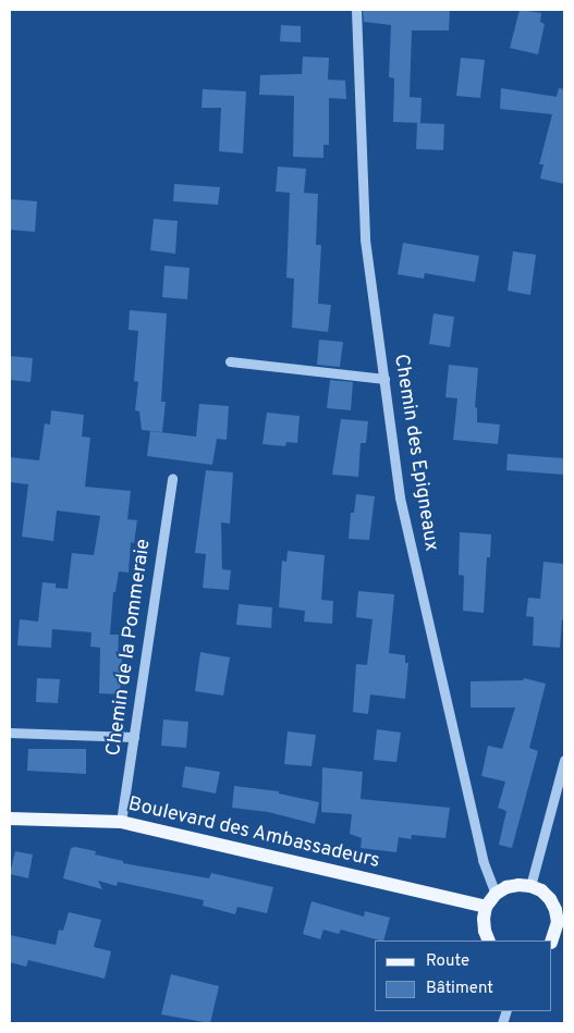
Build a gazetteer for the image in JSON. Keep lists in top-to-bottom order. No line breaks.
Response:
{"streets":{"main road":["Boulevard des Ambassadeurs"],"street":["Chemin des Epigneaux","Chemin de la Pommeraie"]},"crossings":[["Chemin de la Pommeraie","Boulevard des Ambassadeurs"]],"legend":["Route","Bâtiment"]}
